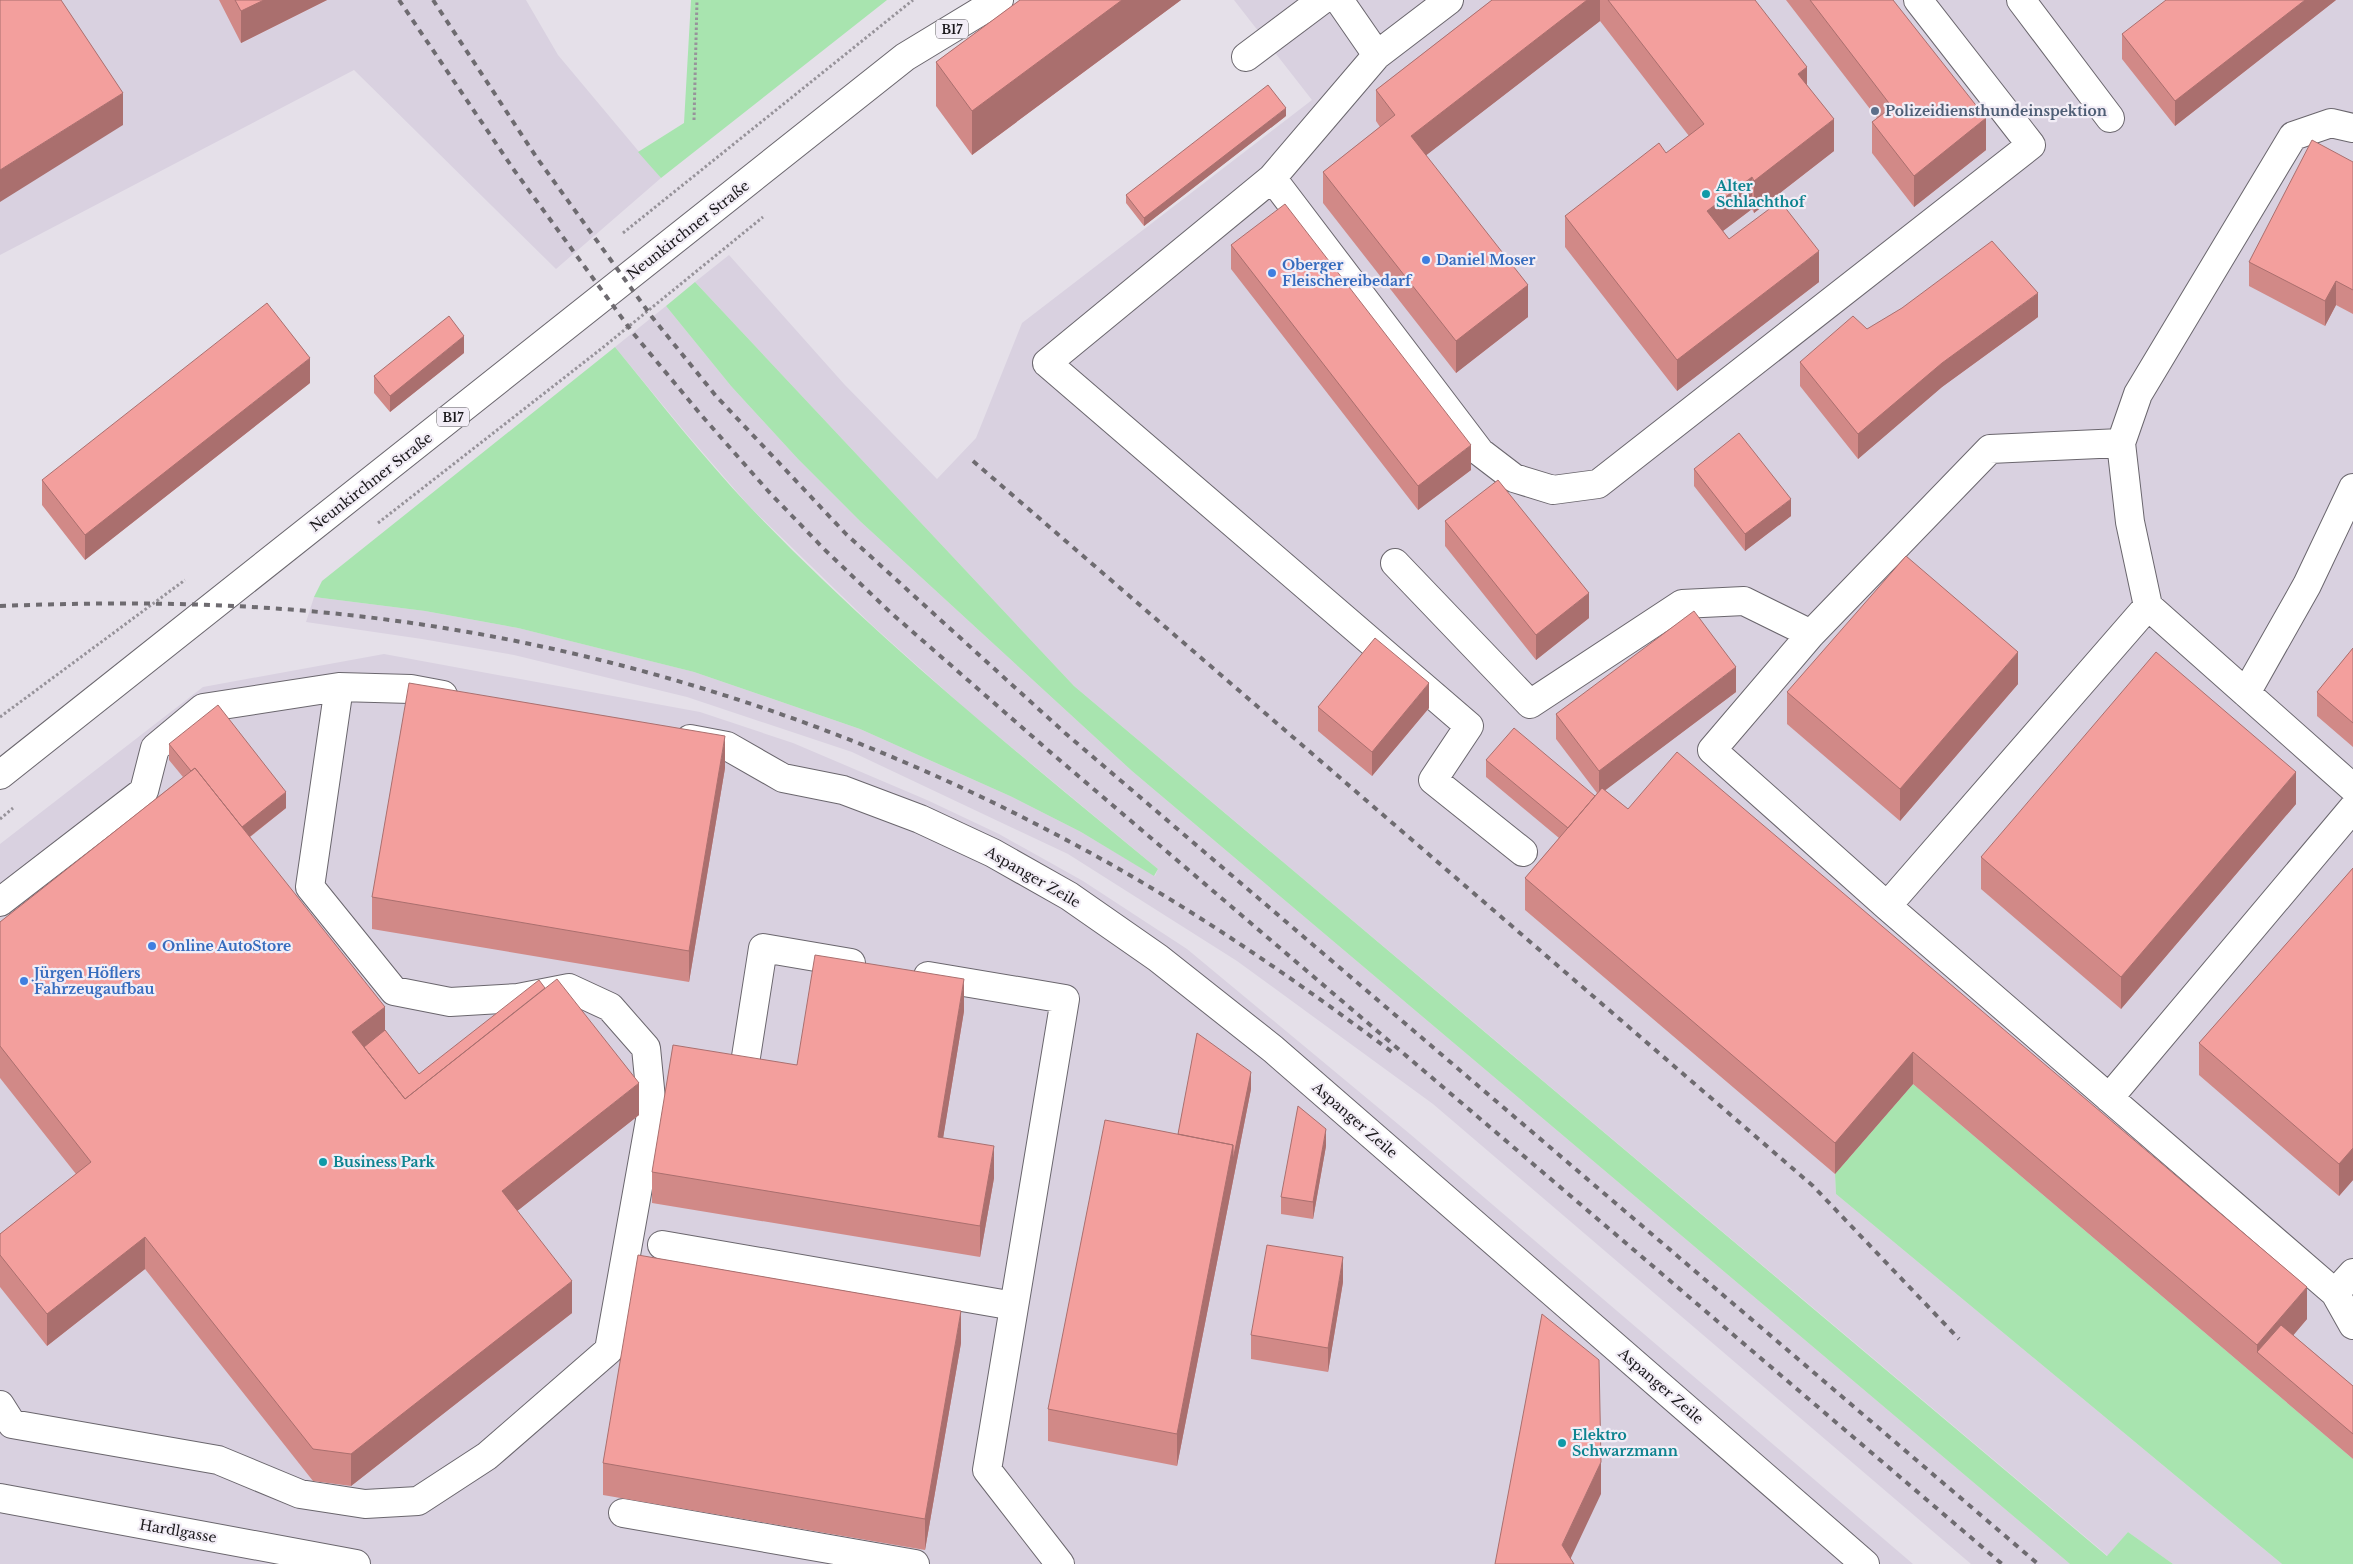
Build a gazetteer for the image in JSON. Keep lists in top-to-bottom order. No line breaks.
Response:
{"streets":{"street":["B17","Neunkirchner Straße","Aspanger Zeile","Hardlgasse"]},"places":["Polizeidiensthundeinspektion","Alter Schlachthof","Daniel Moser","Oberger Fleischereibedarf","Online AutoStore","Jürgen Höflers Fahrzeugaufbau","Business Park","Elektro Schwarzmann"]}
